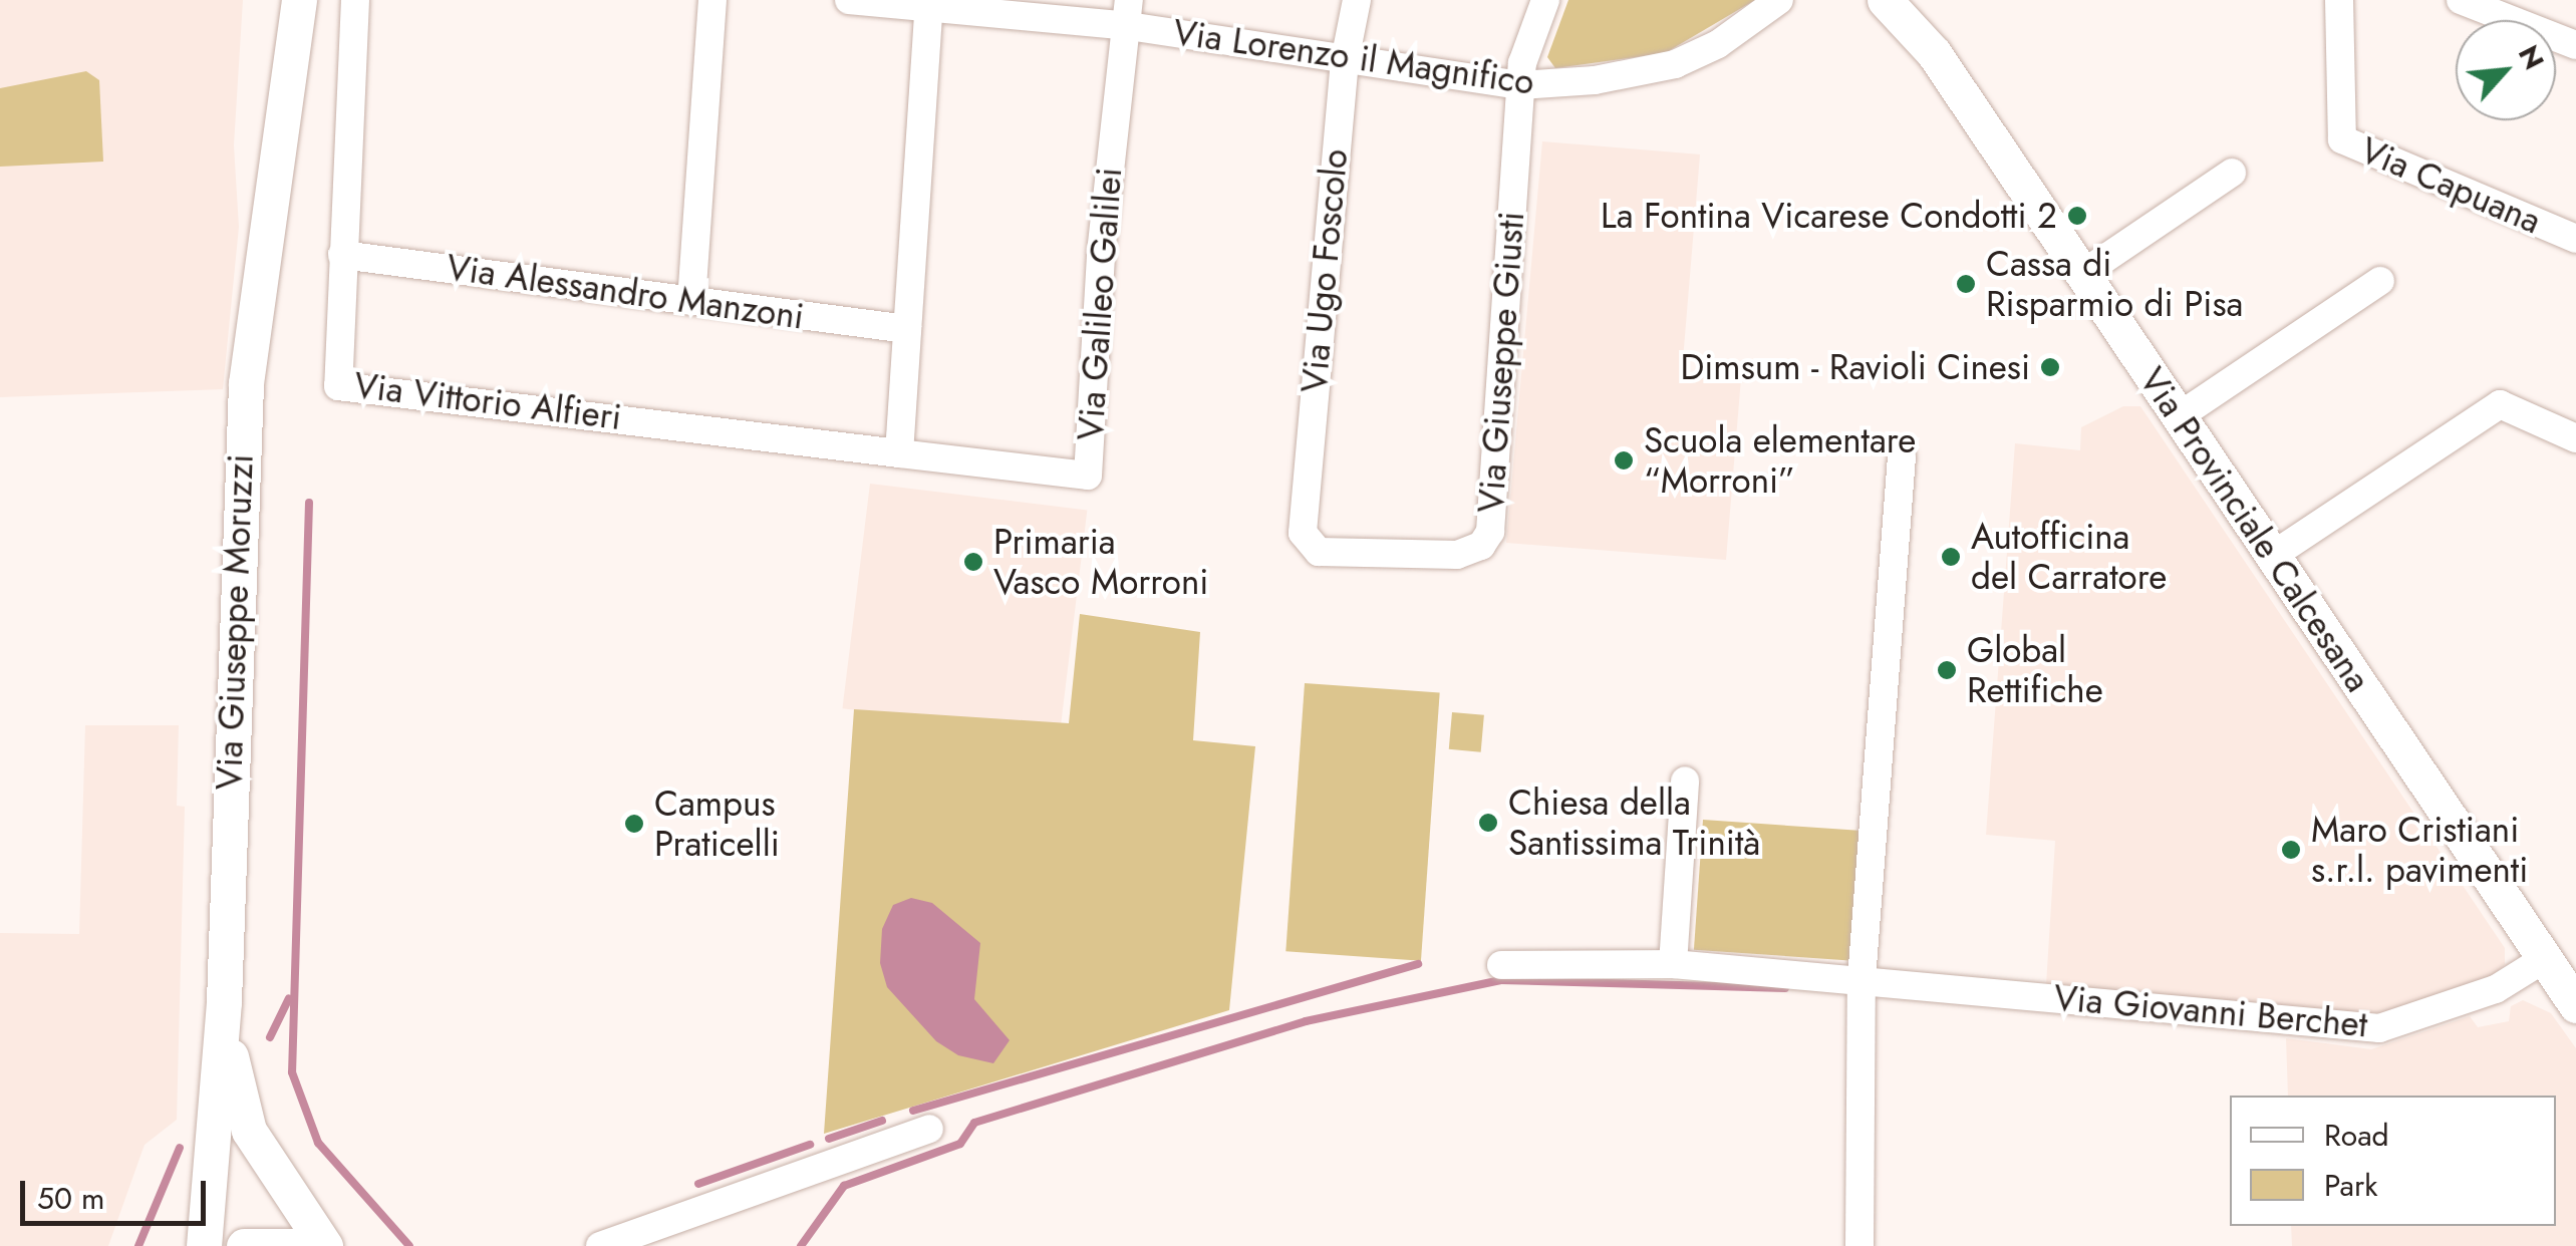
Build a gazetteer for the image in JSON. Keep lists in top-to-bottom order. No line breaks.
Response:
{"streets":{"main road":["Via Provinciale Calcesana","Via Giuseppe Moruzzi"],"street":["Via Lorenzo il Magnifico","Via Capuana","Via Ugo Foscolo","Via Alessandro Manzoni","Via Galileo Galilei","Via Giuseppe Giusti","Via Vittorio Alfieri","Via Giovanni Berchet"]},"crossings":[["Via Lorenzo il Magnifico","Via Ugo Foscolo"],["Via Lorenzo il Magnifico","Via Galileo Galilei"],["Via Lorenzo il Magnifico","Via Giuseppe Giusti"],["Via Ugo Foscolo","Via Giuseppe Giusti"],["Via Alessandro Manzoni","Via Vittorio Alfieri"],["Via Galileo Galilei","Via Vittorio Alfieri"],["Via Provinciale Calcesana","Via Giovanni Berchet"]],"places":["La Fontina Vicarese Condotti 2","Cassa di Risparmio di Pisa","Dimsum - Ravioli Cinesi","Scuola elementare “Morroni”","Autofficina del Carratore","Primaria Vasco Morroni","Global Rettifiche","Chiesa della Santissima Trinità","Campus Praticelli","Maro Cristiani s.r.l. pavimenti"],"legend":["Road","Park"],"scale_bar":"50 m","north":"top right"}
